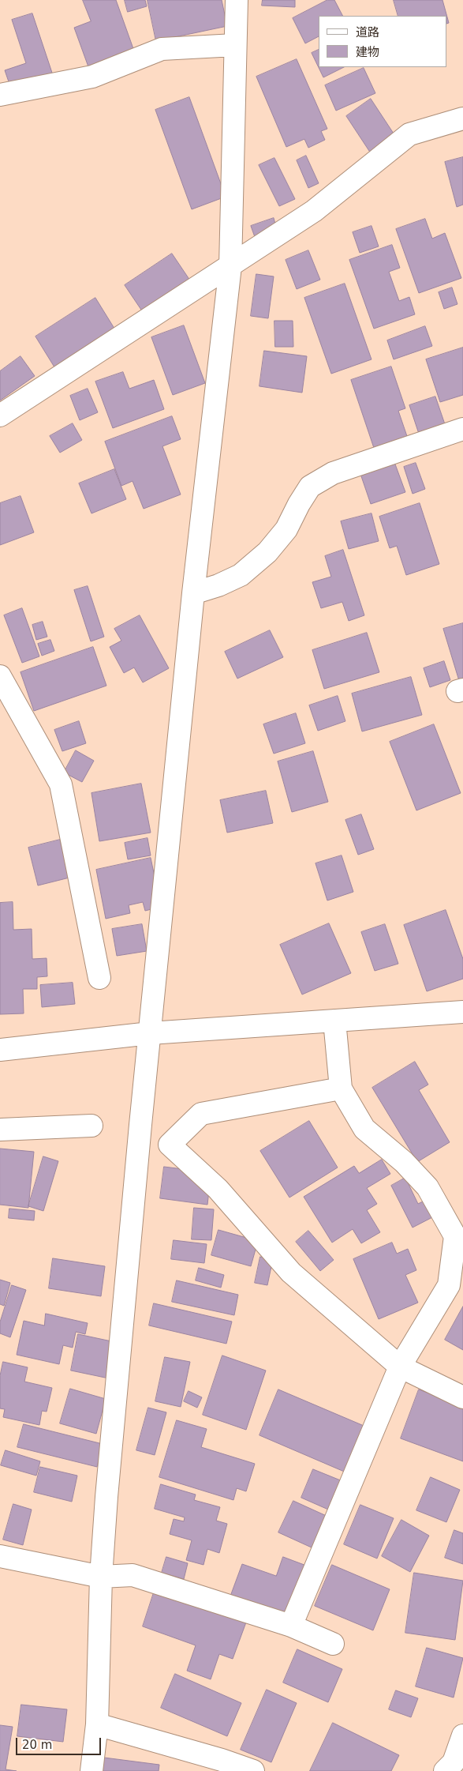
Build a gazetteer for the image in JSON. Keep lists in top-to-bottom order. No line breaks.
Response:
{"legend":["道路","建物"],"scale_bar":"20 m"}
